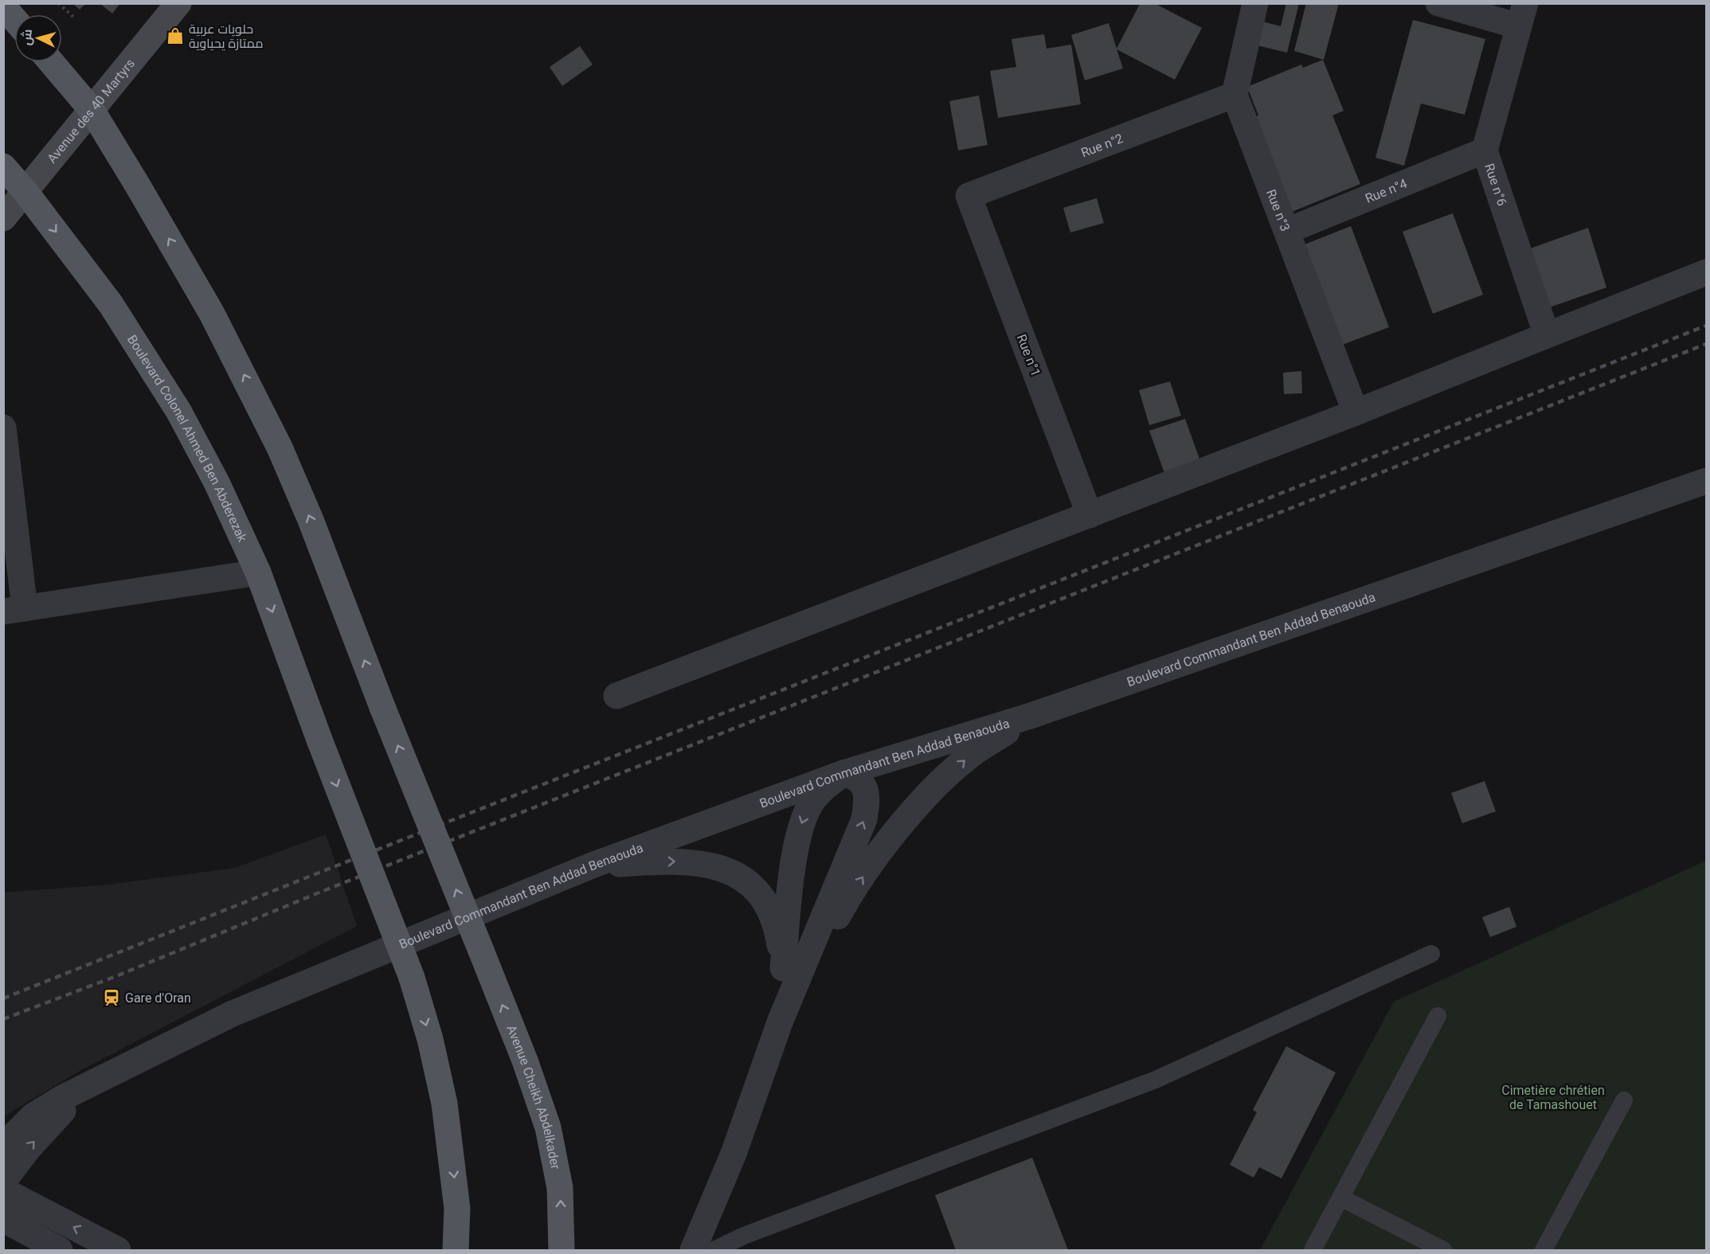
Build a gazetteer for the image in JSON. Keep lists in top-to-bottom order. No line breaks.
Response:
{"streets":{"main road":["Avenue des 40 Martyrs","Boulevard Colonel Ahmed Ben Abderezak","Avenue Cheikh Abdelkader"],"street":["Rue n°2","Rue n°6","Rue n°4","Rue n°3","Rue n°1","Boulevard Commandant Ben Addad Benaouda"]},"crossings":[["Avenue des 40 Martyrs","Boulevard Colonel Ahmed Ben Abderezak"],["Avenue des 40 Martyrs","Avenue Cheikh Abdelkader"],["Rue n°2","Rue n°3"],["Rue n°2","Rue n°1"],["Rue n°6","Rue n°4"],["Rue n°4","Rue n°3"]],"one_way":["Boulevard Colonel Ahmed Ben Abderezak","Avenue Cheikh Abdelkader"],"parks":["Cimetière chrétien de Tamashouet"],"places":{"shop":["حلويات عربية ممتازة يحياوية"],"station":["Gare d'Oran"]},"north":"left"}
